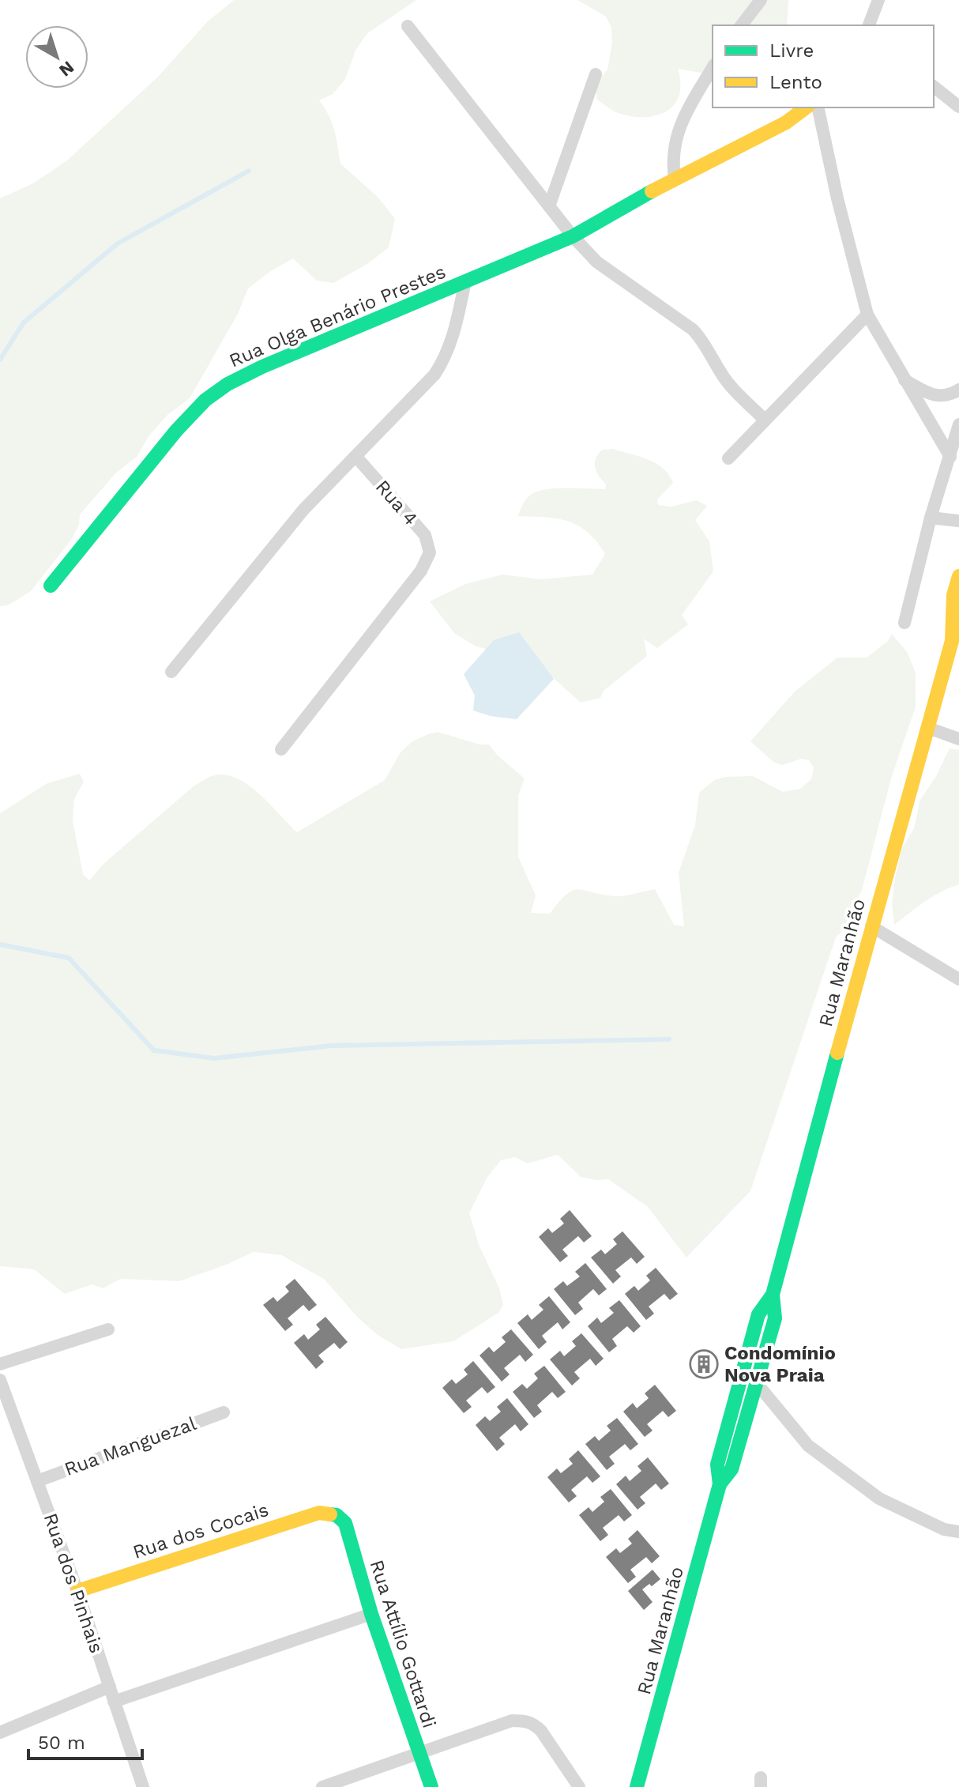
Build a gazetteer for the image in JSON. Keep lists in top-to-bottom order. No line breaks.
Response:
{"streets":{"street":["Rua Olga Benário Prestes","Rua 4","Rua Maranhão","Rua Manguezal","Rua dos Cocais","Rua dos Pinhais","Rua Attílio Gottardi"]},"crossings":[["Rua Manguezal","Rua dos Pinhais"],["Rua dos Cocais","Rua dos Pinhais"],["Rua dos Cocais","Rua Attílio Gottardi"]],"places":{"building":["Condomínio Nova Praia"]},"legend":["Livre","Lento"],"scale_bar":"50 m","north":"bottom right"}
